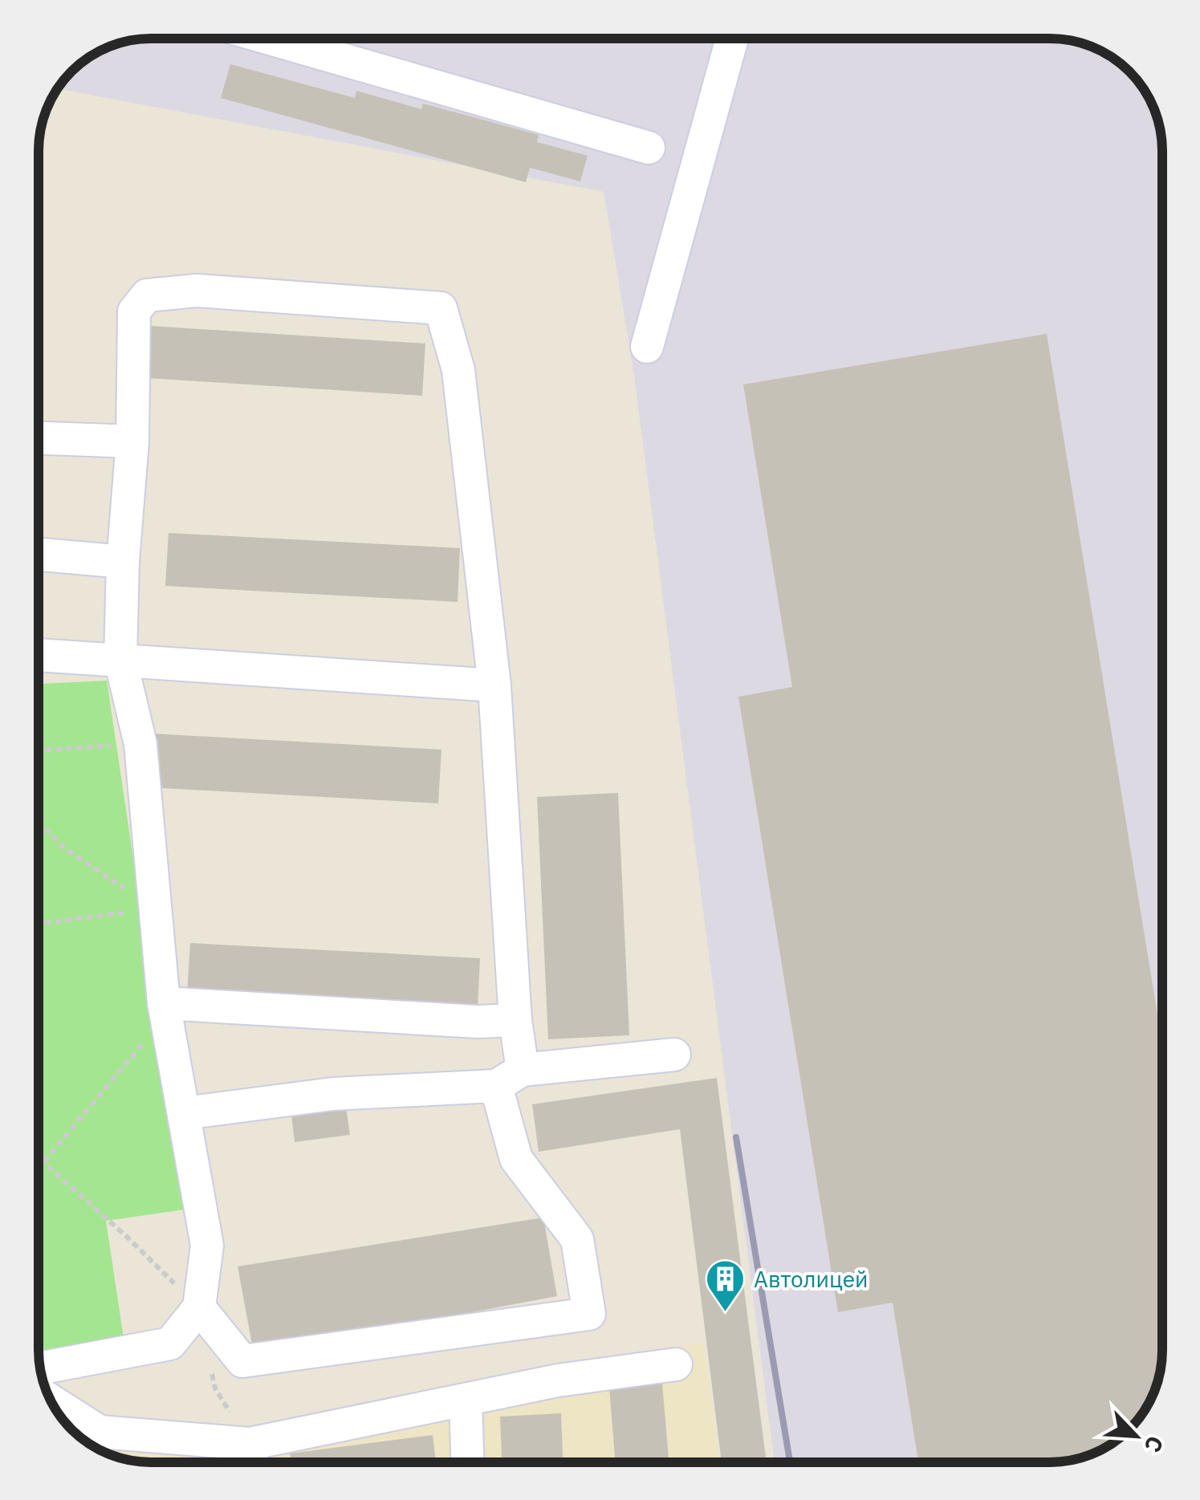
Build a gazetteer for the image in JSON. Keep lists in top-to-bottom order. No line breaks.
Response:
{"places":{"building":["Автолицей"]},"north":"bottom right"}
